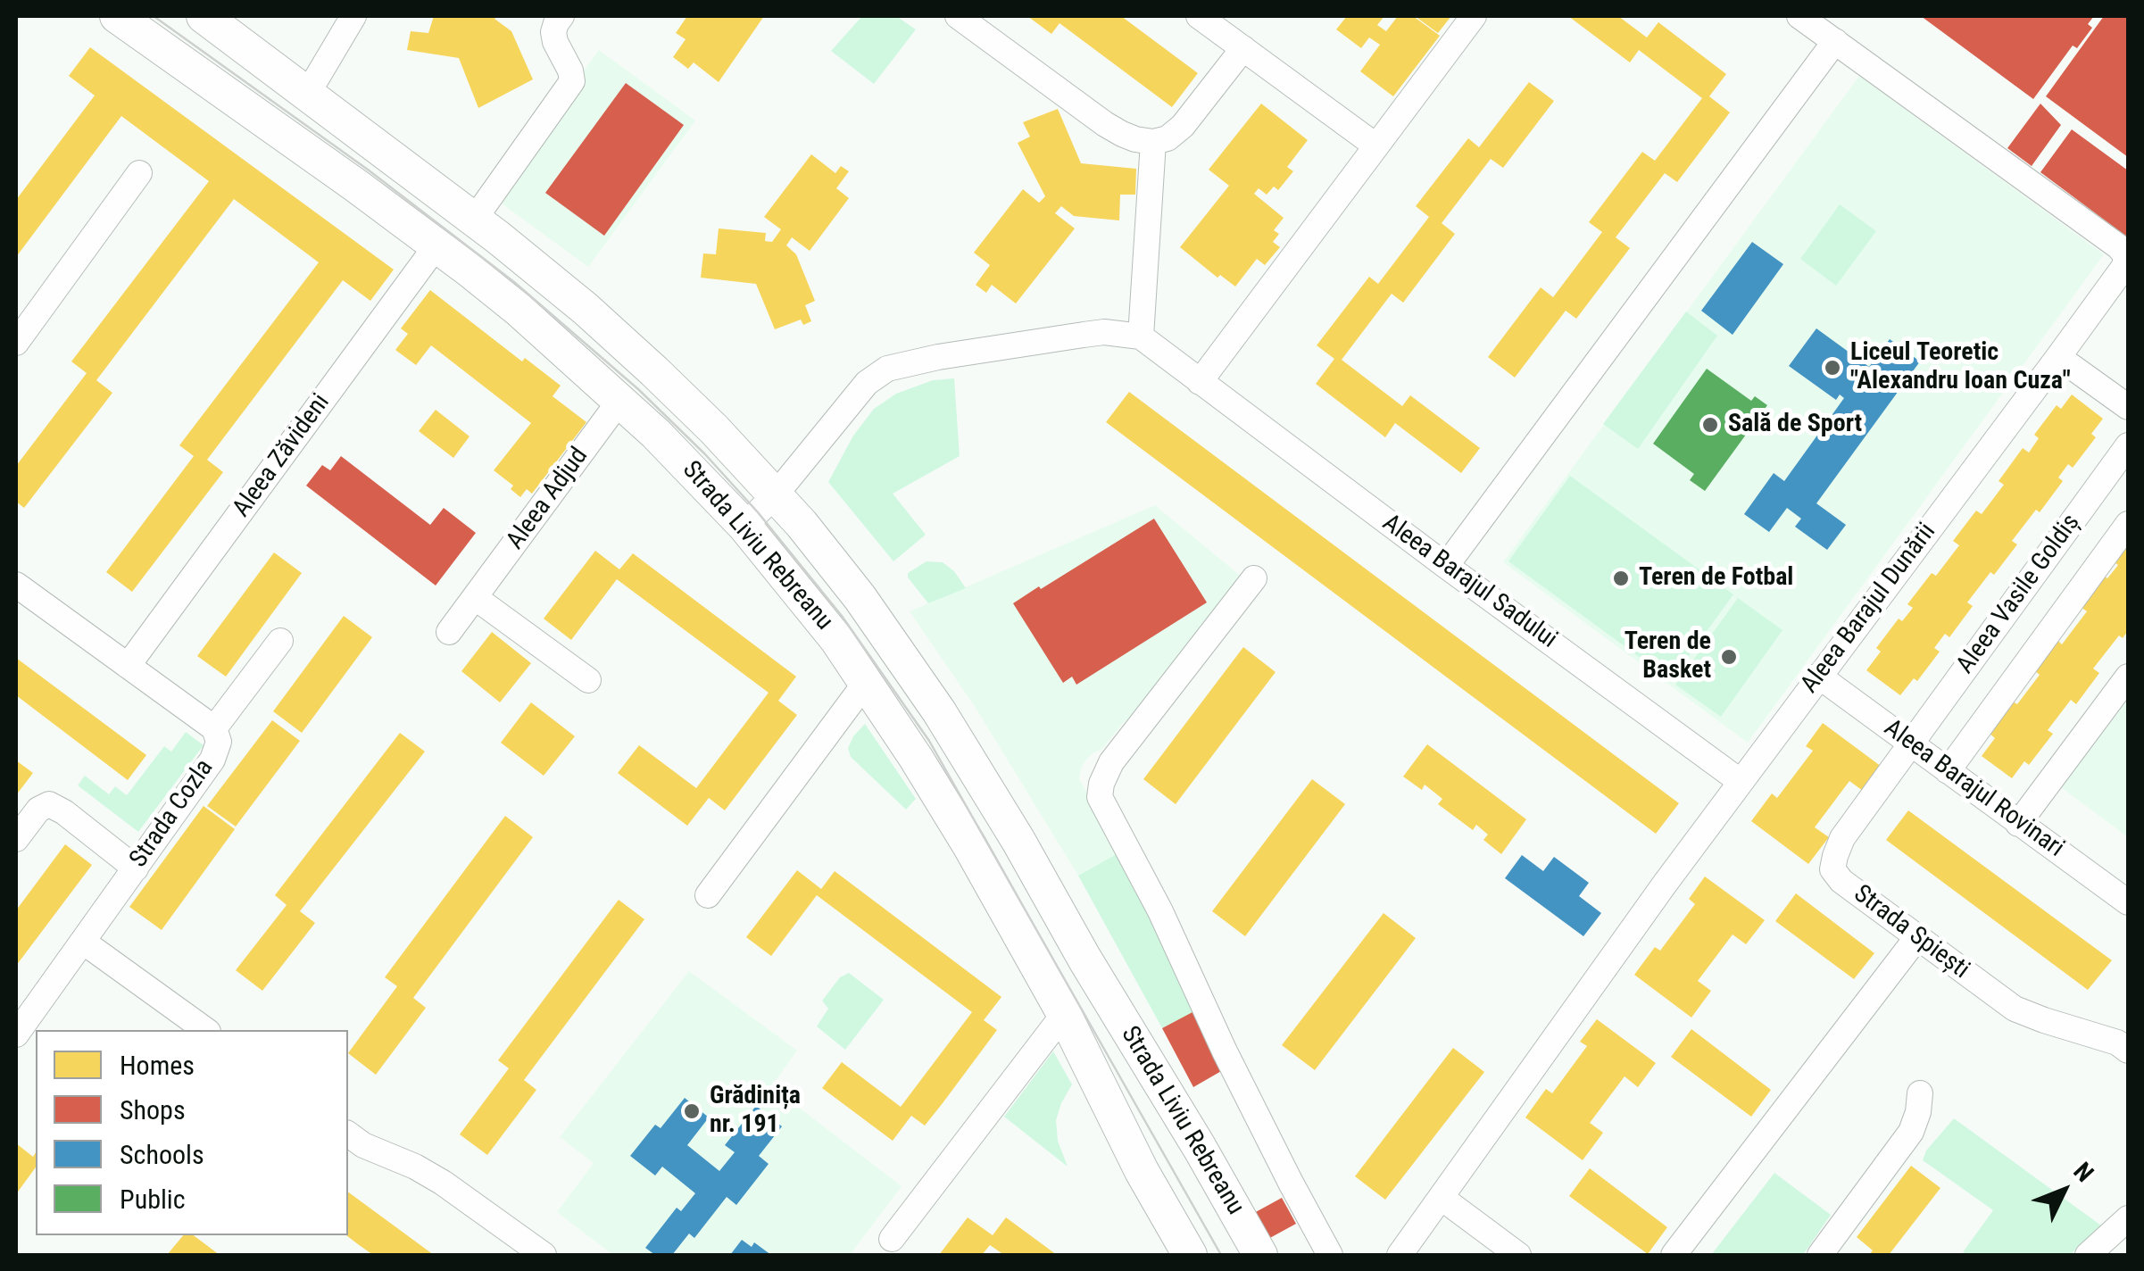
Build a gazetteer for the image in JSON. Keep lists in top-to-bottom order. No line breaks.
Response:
{"streets":{"street":["Aleea Zăvideni","Aleea Adjud","Strada Liviu Rebreanu","Aleea Barajul Sadului","Aleea Vasile Goldiș","Aleea Barajul Dunării","Aleea Barajul Rovinari","Strada Cozla","Strada Spiești"]},"crossings":[["Aleea Zăvideni","Strada Liviu Rebreanu"],["Aleea Adjud","Strada Liviu Rebreanu"],["Aleea Barajul Sadului","Aleea Barajul Dunării"],["Aleea Vasile Goldiș","Aleea Barajul Rovinari"],["Aleea Vasile Goldiș","Strada Spiești"],["Aleea Barajul Dunării","Aleea Barajul Rovinari"],["Aleea Barajul Rovinari","Strada Spiești"]],"places":["Liceul Teoretic \"Alexandru Ioan Cuza\"","Sală de Sport","Teren de Fotbal","Teren de Basket","Grădinița nr. 191"],"legend":["Homes","Shops","Schools","Public"],"north":"top right"}
